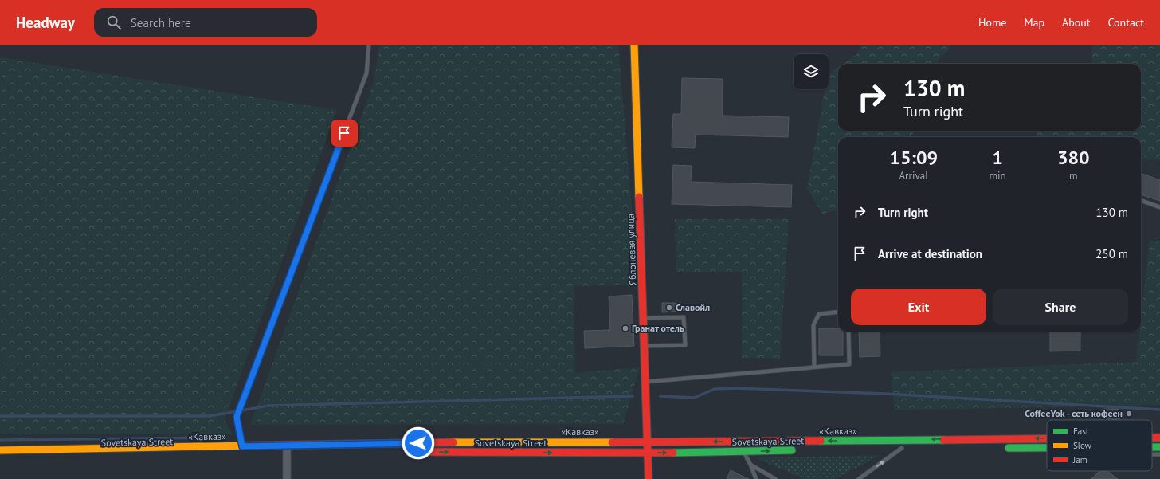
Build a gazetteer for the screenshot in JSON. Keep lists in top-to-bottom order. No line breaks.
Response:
{"streets":{"main road":["Яблоневая улица","«Кавказ»","Sovetskaya Street"]},"crossings":[["Яблоневая улица","«Кавказ»"],["Яблоневая улица","Sovetskaya Street"],["«Кавказ»","Sovetskaya Street"]],"one_way":["«Кавказ»","Sovetskaya Street"],"places":["Славойл","Гранат отель","CoffeeYok - сеть кофеен"],"legend":["Fast","Slow","Jam"],"page":{"header":"Headway","search":"Search here","nav":["Home","Map","About","Contact"],"turn":["130 m","Turn right"],"eta":["15:09","Arrival","1","min","380","m"],"list":[{"name":"Turn right","value":"130 m"},{"name":"Arrive at destination","value":"250 m"}],"buttons":["Exit","Share"]}}
